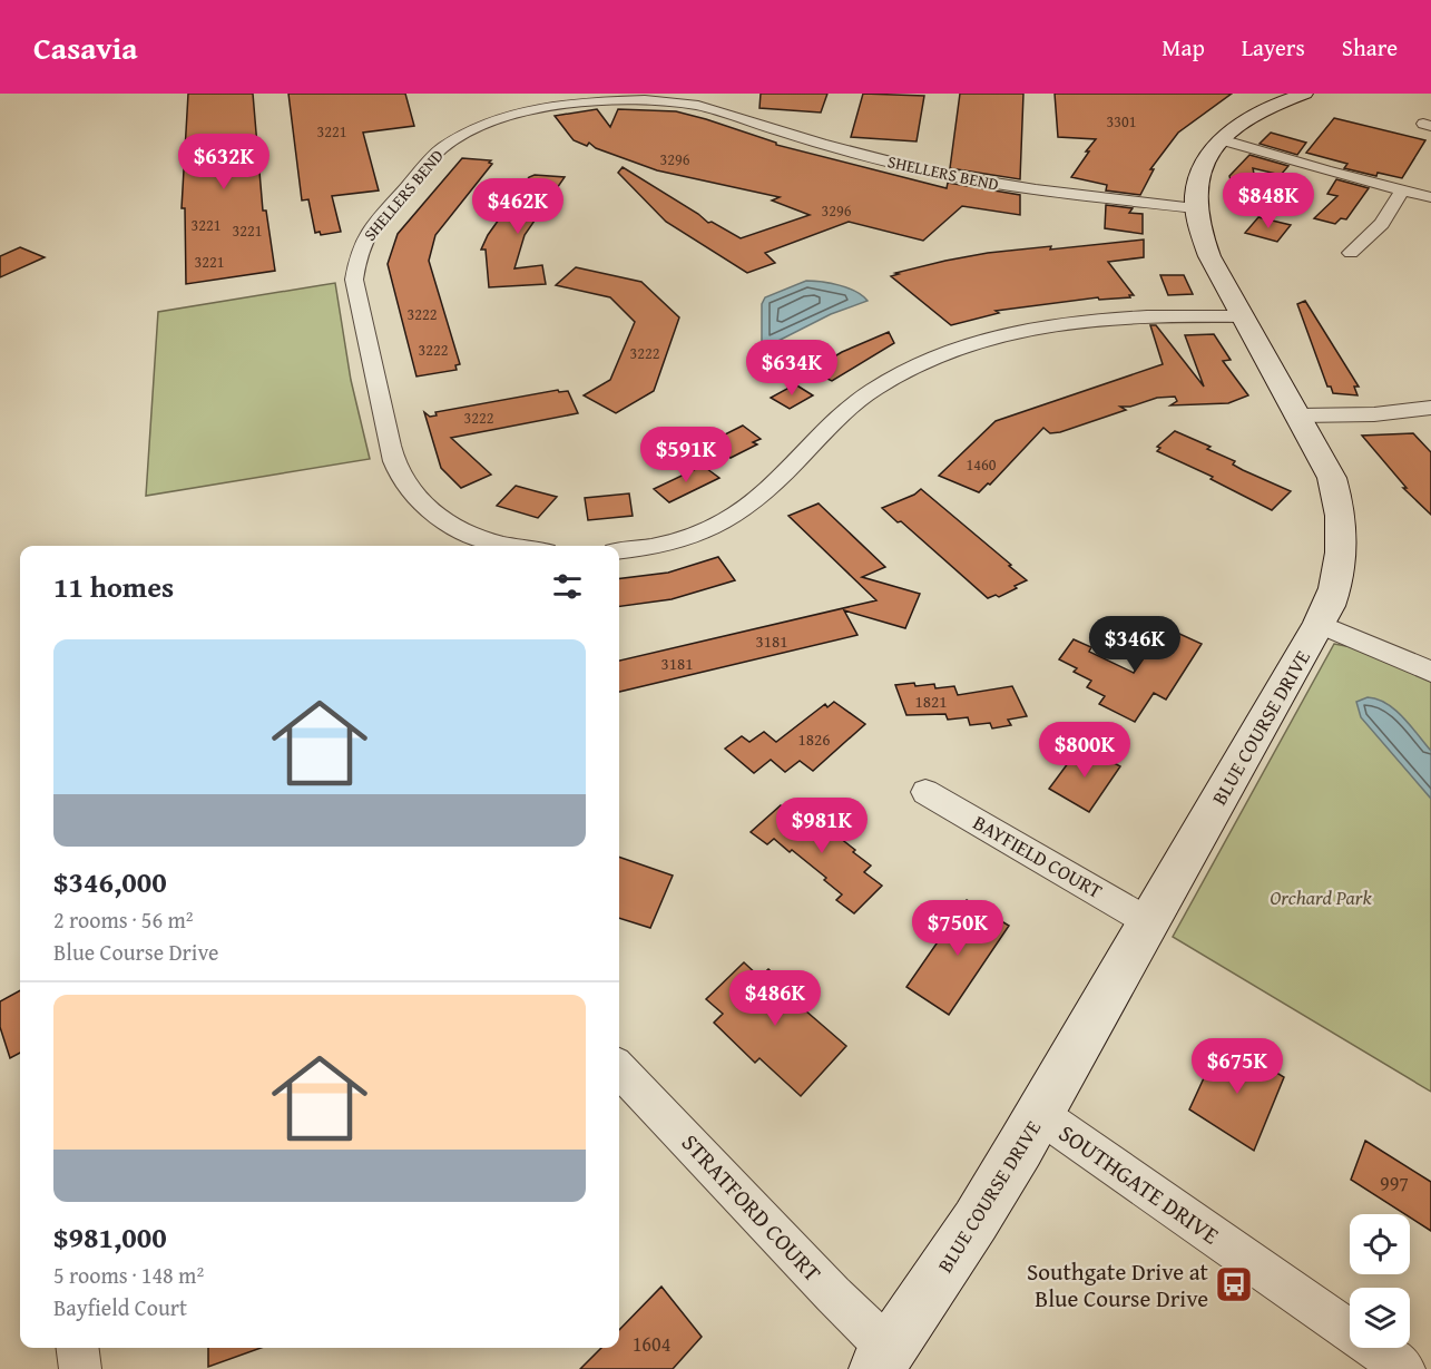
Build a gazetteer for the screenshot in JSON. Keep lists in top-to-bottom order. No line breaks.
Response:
{"streets":{"main road":["BLUE COURSE DRIVE"],"street":["SHELLERS BEND","BAYFIELD COURT","SOUTHGATE DRIVE","STRATFORD COURT"]},"crossings":[["SHELLERS BEND","BLUE COURSE DRIVE"],["BLUE COURSE DRIVE","BAYFIELD COURT"],["BLUE COURSE DRIVE","SOUTHGATE DRIVE"],["BLUE COURSE DRIVE","STRATFORD COURT"]],"parks":["Orchard Park"],"places":{"bus stop":["Southgate Drive at Blue Course Drive"]},"house_numbers":["3301","3221","3296","3296","3221","3221","3221","3222","3222","3222","3222","1460","3181","3181","1821","1826","997","1604"],"page":{"header":"Casavia","nav":["Map","Layers","Share"],"price":["$632K","$848K","$462K","$634K","$591K","$346K","$800K","$981K","$750K","$486K","$675K"],"heading":"11 homes","list":[{"name":"$346,000","note":"2 rooms · 56 m² · Blue Course Drive"},{"name":"$981,000","note":"5 rooms · 148 m² · Bayfield Court"}]}}
